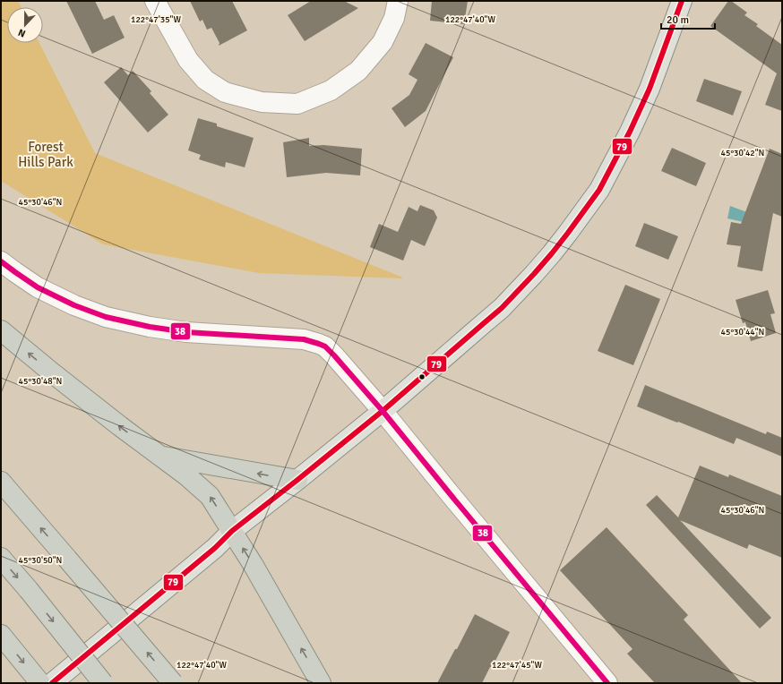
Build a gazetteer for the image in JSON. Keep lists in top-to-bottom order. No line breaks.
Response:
{"parks":["Forest Hills Park"],"lines":["transit line 79","transit line 38"],"scale_bar":"20 m","north":"bottom","coordinates":["122°47'35\"W","122°47'40\"W","45°30'42\"N","45°30'46\"N","45°30'44\"N","45°30'48\"N","45°30'50\"N","122°47'45\"W"]}
